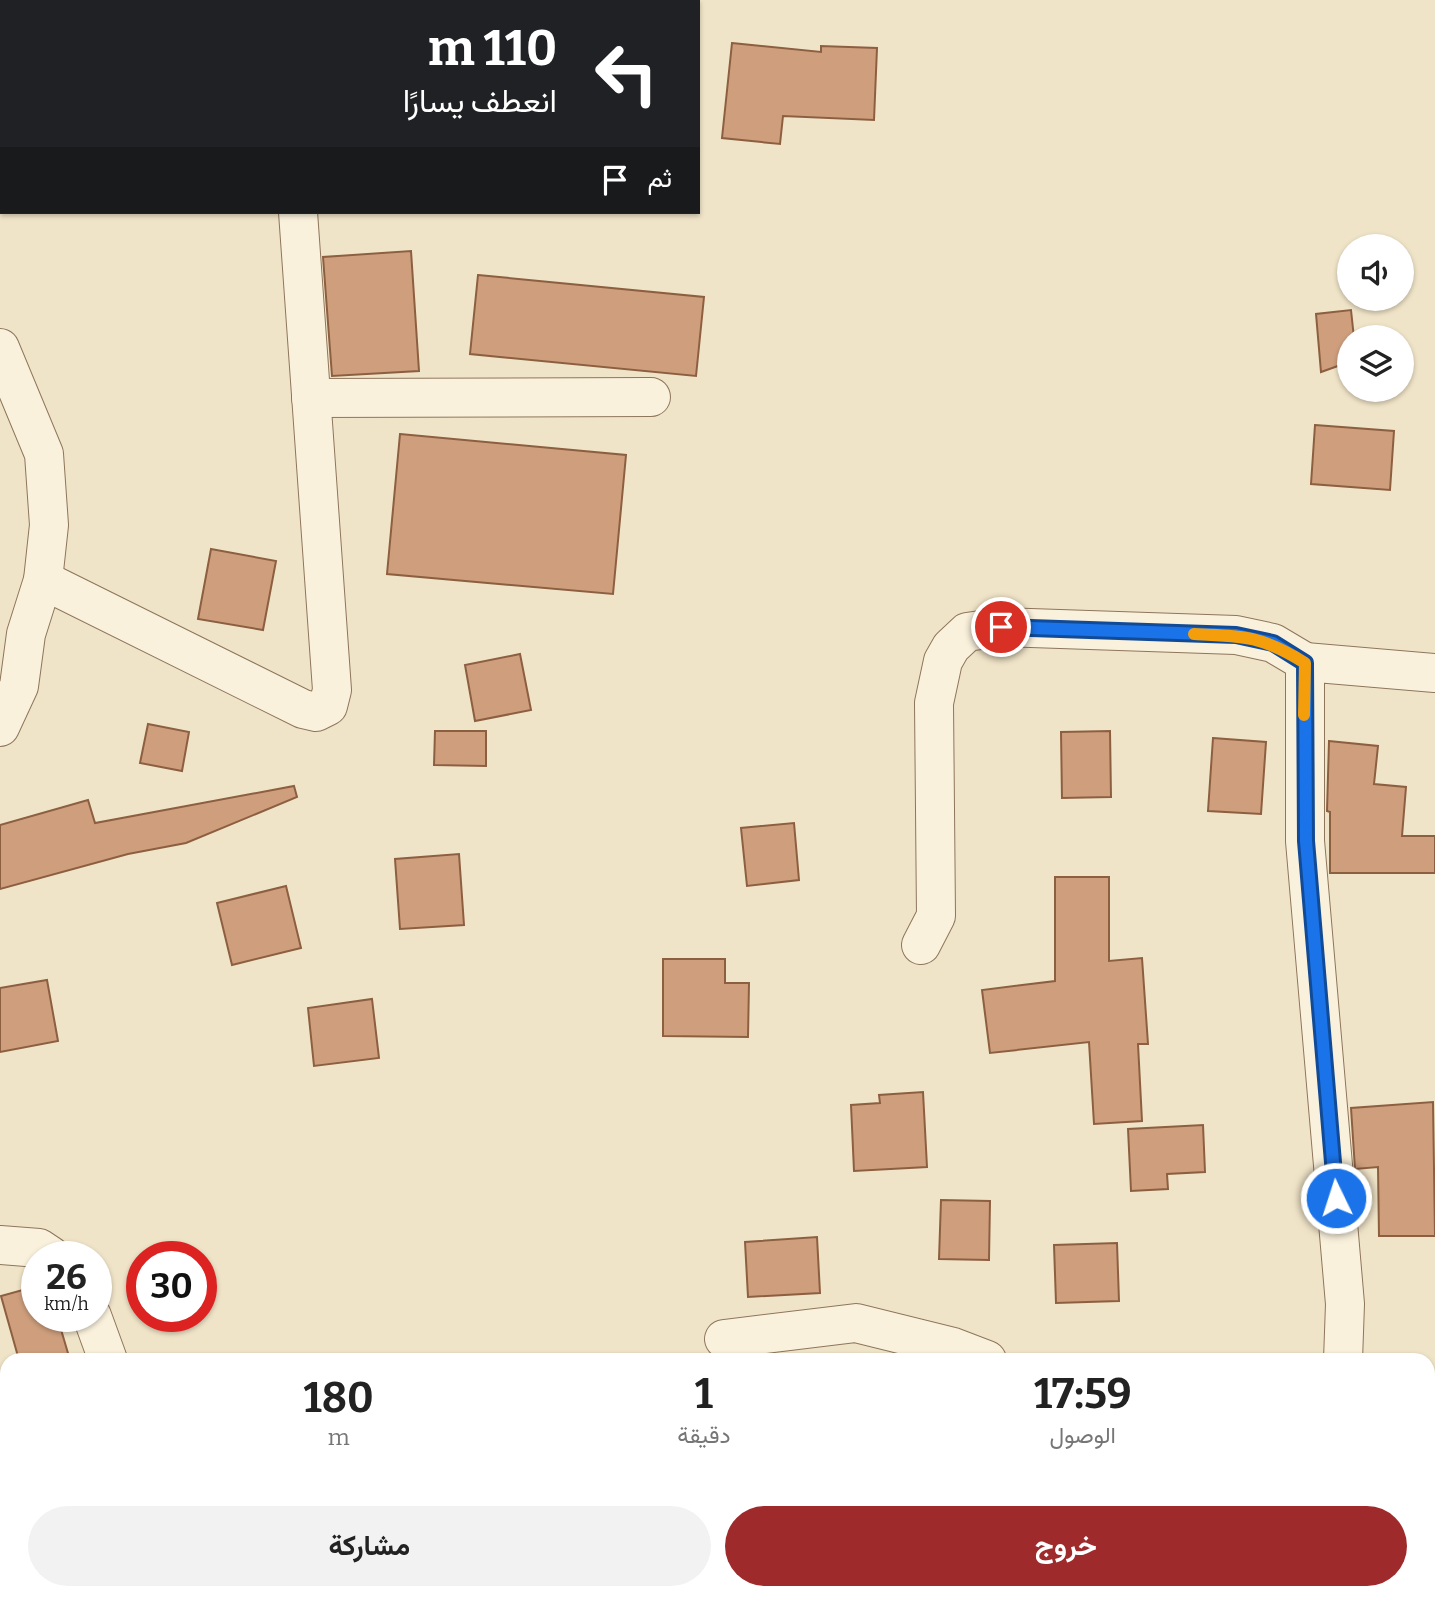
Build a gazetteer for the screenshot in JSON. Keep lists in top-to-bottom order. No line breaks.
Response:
{"page":{"turn":["110 m","انعطف يسارًا"],"then":"ثم","speed":"26 km/h","limit":"30","eta":["17:59","الوصول","1","دقيقة","180","m"],"buttons":["خروج","مشاركة"]}}
